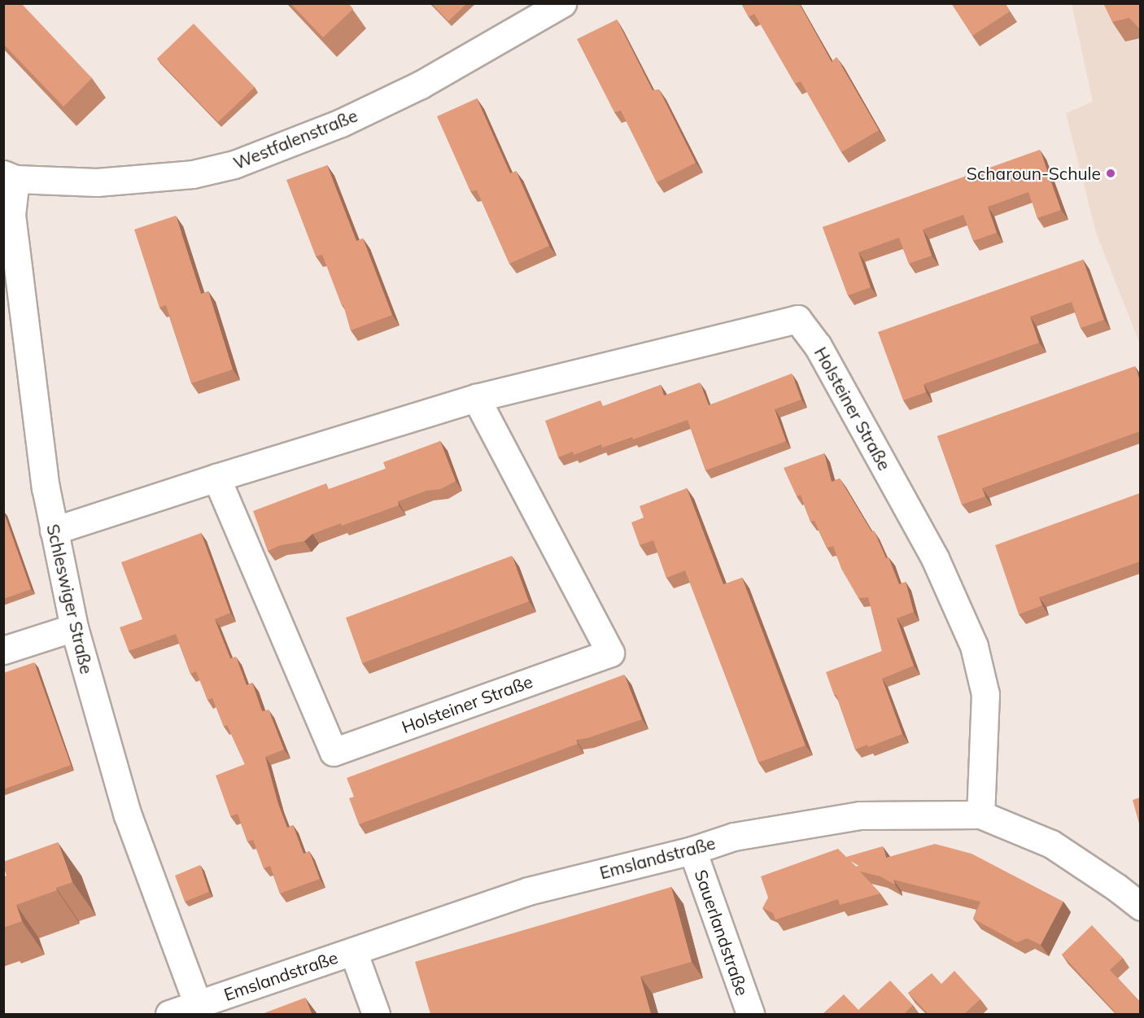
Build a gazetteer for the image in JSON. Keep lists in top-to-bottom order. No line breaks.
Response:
{"streets":{"street":["Westfalenstraße","Holsteiner Straße","Schleswiger Straße","Emslandstraße","Sauerlandstraße"]},"crossings":[["Westfalenstraße","Schleswiger Straße"],["Holsteiner Straße","Schleswiger Straße"],["Holsteiner Straße","Emslandstraße"],["Schleswiger Straße","Emslandstraße"],["Emslandstraße","Sauerlandstraße"]],"places":["Scharoun-Schule"]}
